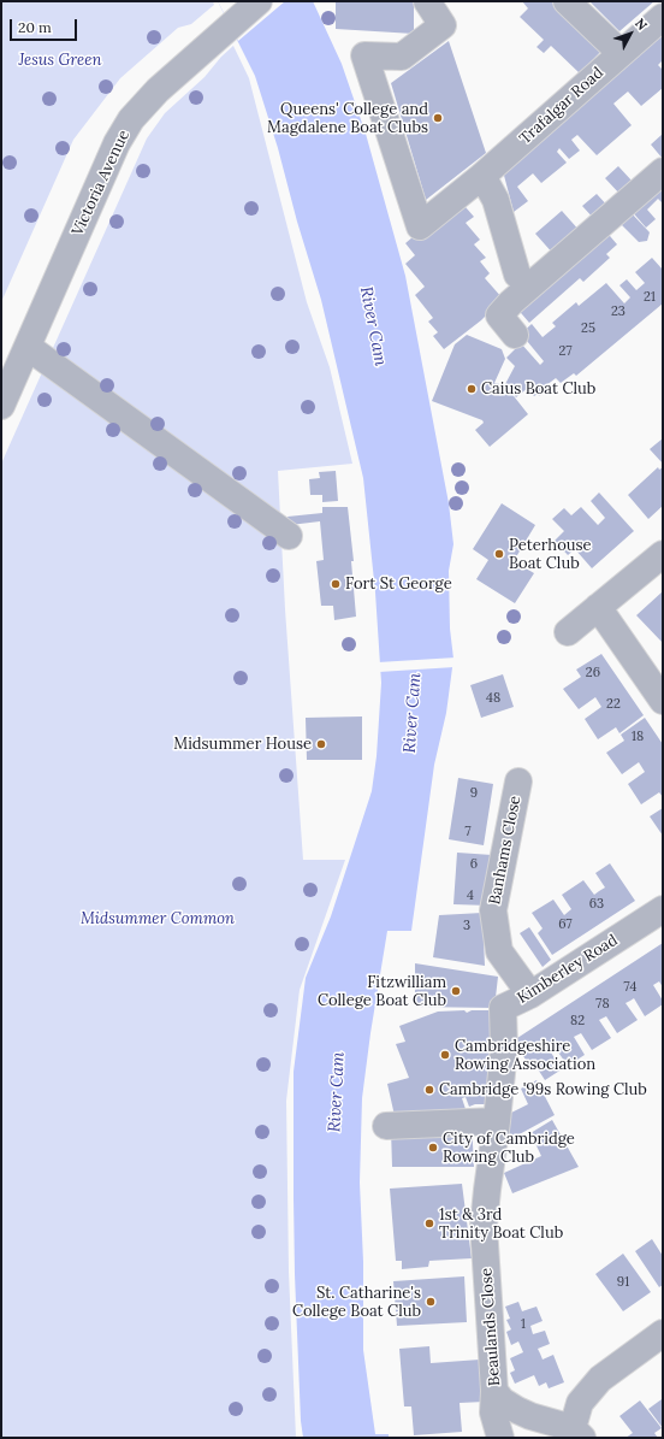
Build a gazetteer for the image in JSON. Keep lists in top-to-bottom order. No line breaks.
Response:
{"streets":{"street":["Trafalgar Road","Victoria Avenue","Banhams Close","Kimberley Road","Beaulands Close"]},"crossings":[["Banhams Close","Kimberley Road"],["Kimberley Road","Beaulands Close"]],"water":["River Cam"],"parks":["Jesus Green","Midsummer Common"],"places":["Queens' College and Magdalene Boat Clubs","Caius Boat Club","Peterhouse Boat Club","Fort St George","Midsummer House","Fitzwilliam College Boat Club","Cambridgeshire Rowing Association","Cambridge '99s Rowing Club","City of Cambridge Rowing Club","1st & 3rd Trinity Boat Club","St. Catharine's College Boat Club"],"house_numbers":["21","23","25","27","26","48","22","18","9","7","6","4","63","67","3","74","78","82","91","1"],"scale_bar":"20 m","north":"top right"}
